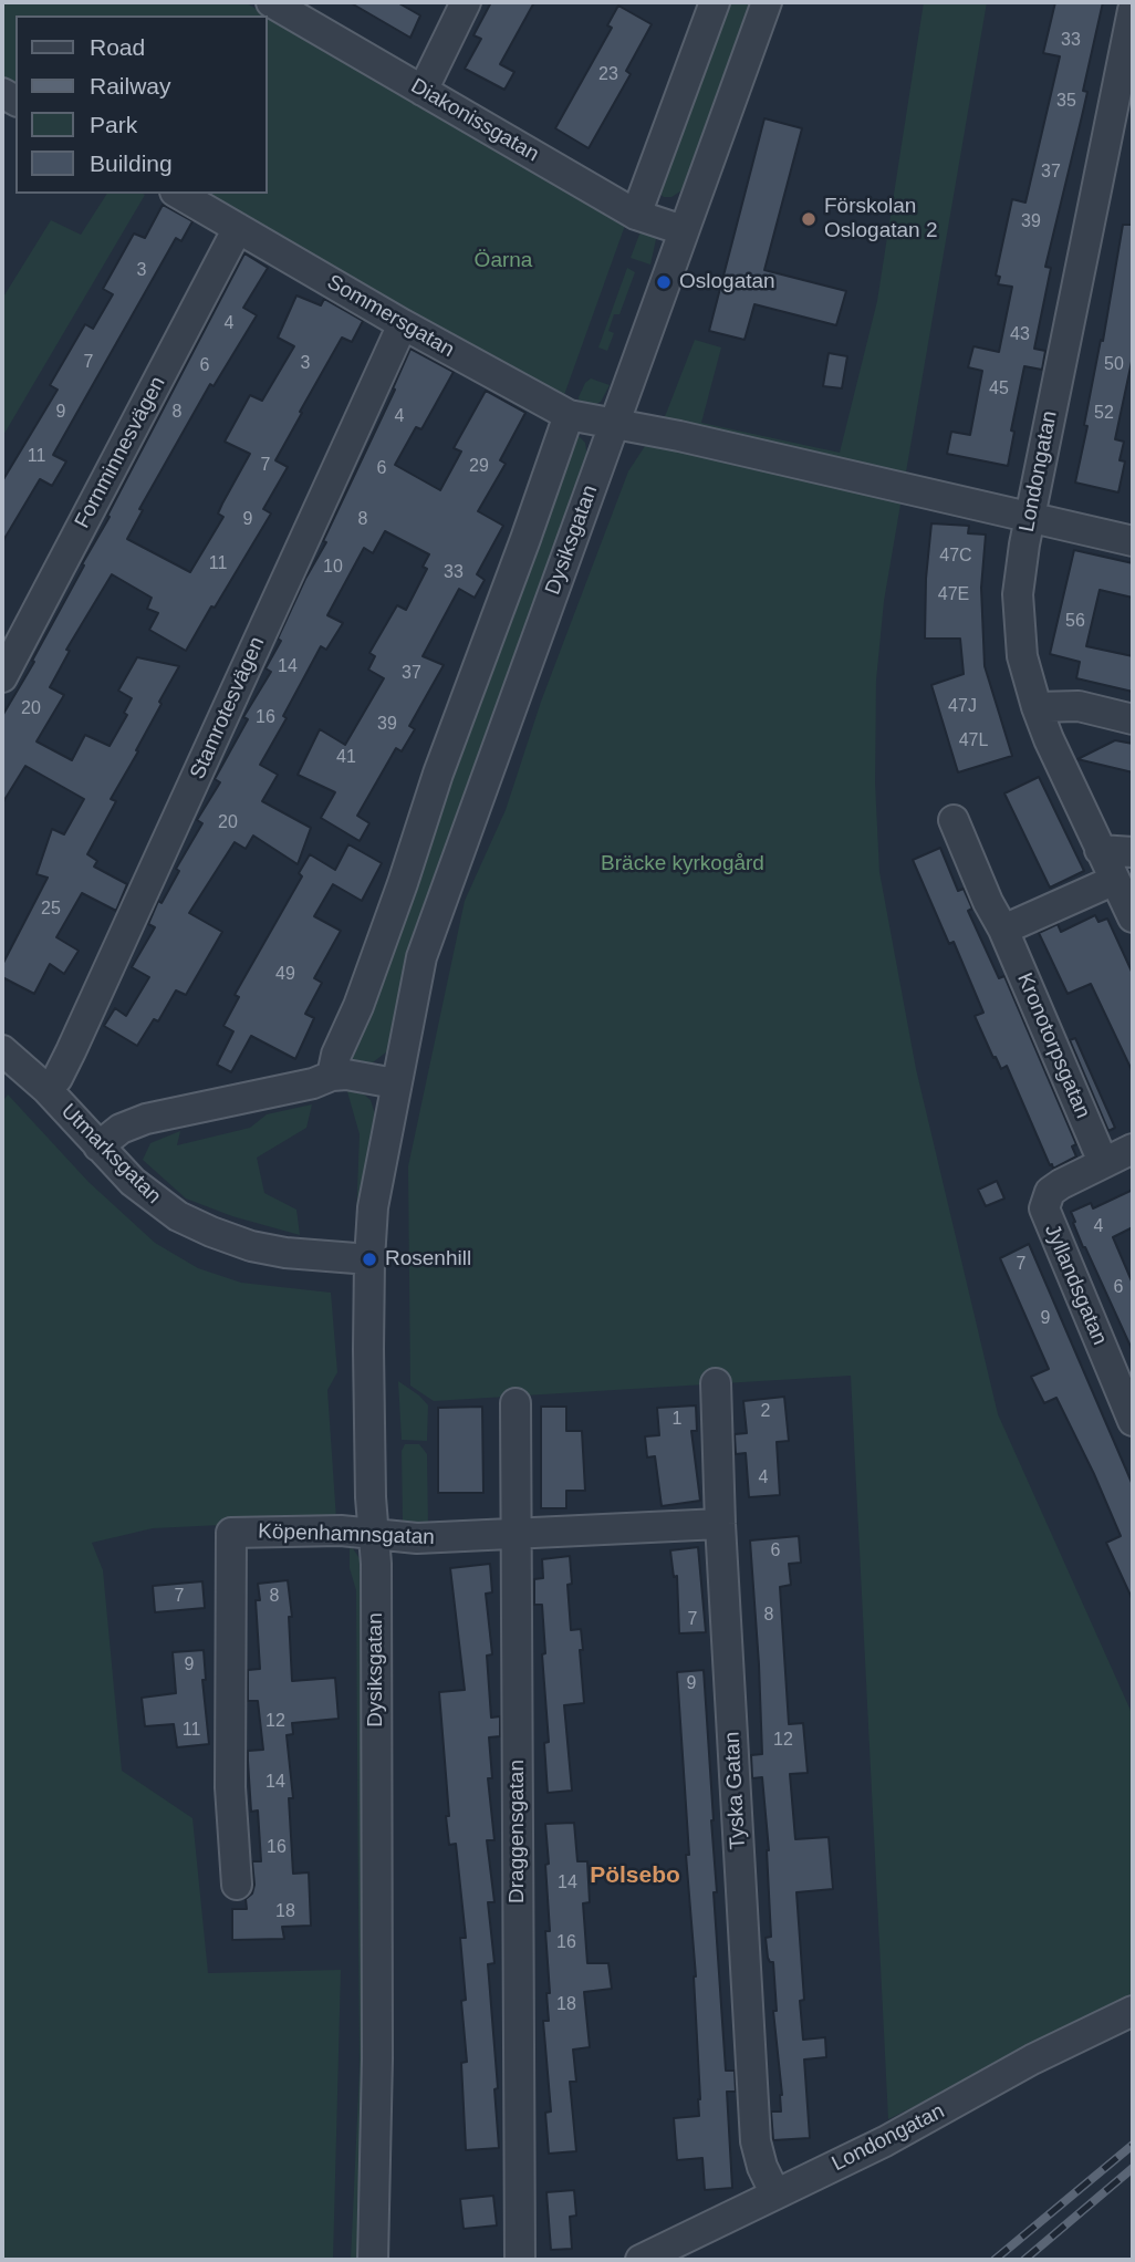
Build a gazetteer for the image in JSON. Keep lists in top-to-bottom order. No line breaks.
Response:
{"streets":{"street":["Diakonissgatan","Sommersgatan","Fornminnesvägen","Londongatan","Dysiksgatan","Stamrotesvägen","Kronotorpsgatan","Utmarksgatan","Jyllandsgatan","Köpenhamnsgatan","Tyska Gatan","Draggensgatan"]},"crossings":[["Diakonissgatan","Dysiksgatan"],["Sommersgatan","Fornminnesvägen"],["Sommersgatan","Dysiksgatan"],["Sommersgatan","Stamrotesvägen"],["Londongatan","Tyska Gatan"],["Dysiksgatan","Utmarksgatan"],["Dysiksgatan","Köpenhamnsgatan"],["Stamrotesvägen","Utmarksgatan"],["Kronotorpsgatan","Jyllandsgatan"],["Köpenhamnsgatan","Tyska Gatan"],["Köpenhamnsgatan","Draggensgatan"]],"districts":["Pölsebo"],"parks":["Öarna","Bräcke kyrkogård"],"places":["Förskolan Oslogatan 2","Oslogatan","Rosenhill"],"house_numbers":["33","23","35","37","39","3","4","43","7","3","50","6","45","9","8","52","4","11","7","29","6","9","8","47C","11","10","33","47E","56","14","37","47J","20","16","39","47L","41","20","25","49","4","7","6","9","2","1","4","6","7","8","8","7","9","9","12","11","12","14","16","14","18","16","18"],"legend":["Road","Railway","Park","Building"]}
